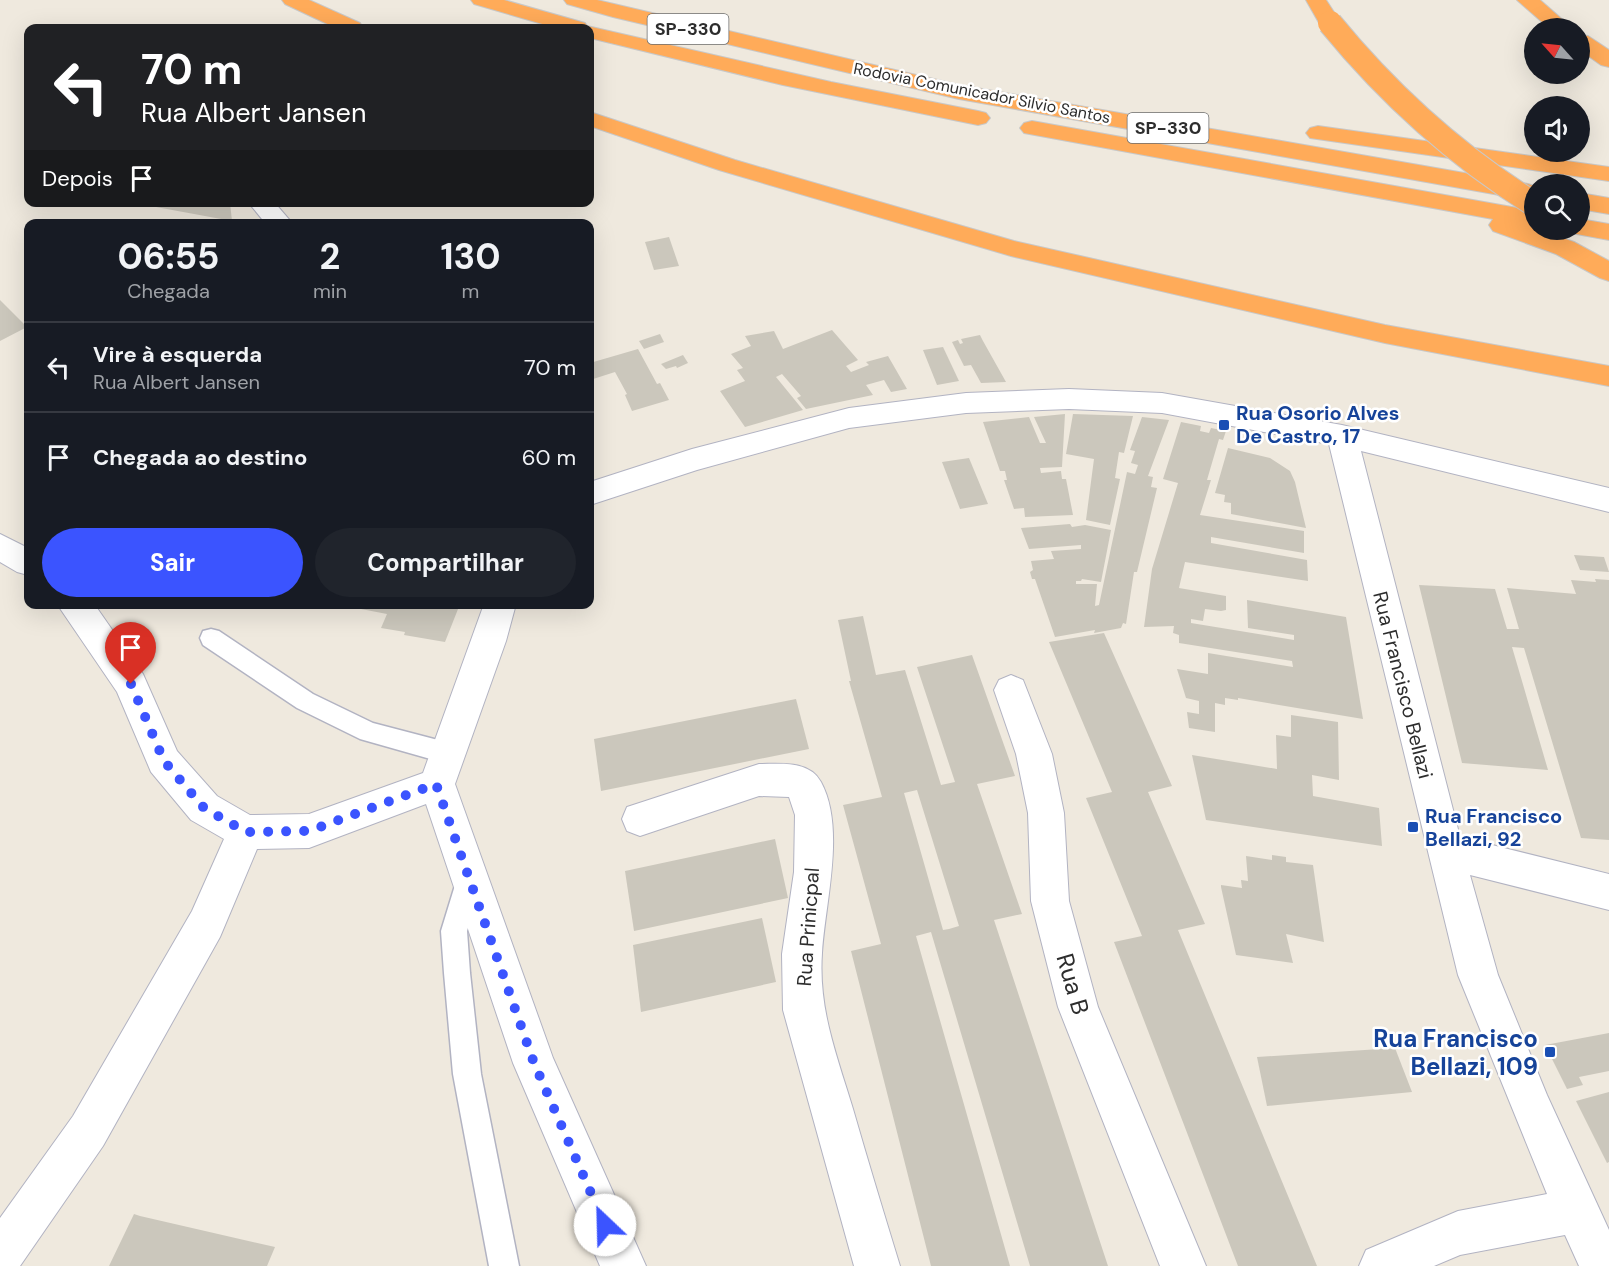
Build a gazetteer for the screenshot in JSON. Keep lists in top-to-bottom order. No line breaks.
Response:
{"streets":{"highway":["SP-330","Rodovia Comunicador Silvio Santos"],"street":["Rua Francisco Bellazi","Rua Prinicpal","Rua B"]},"places":{"transit":["Rua Osorio Alves De Castro, 17","Rua Francisco Bellazi, 92","Rua Francisco Bellazi, 109"]},"north":"top left","page":{"turn":["70 m","Rua Albert Jansen"],"then":"Depois","eta":["06:55","Chegada","2","min","130","m"],"list":[{"name":"Vire à esquerda","note":"Rua Albert Jansen","value":"70 m"},{"name":"Chegada ao destino","value":"60 m"}],"buttons":["Sair","Compartilhar"]}}
